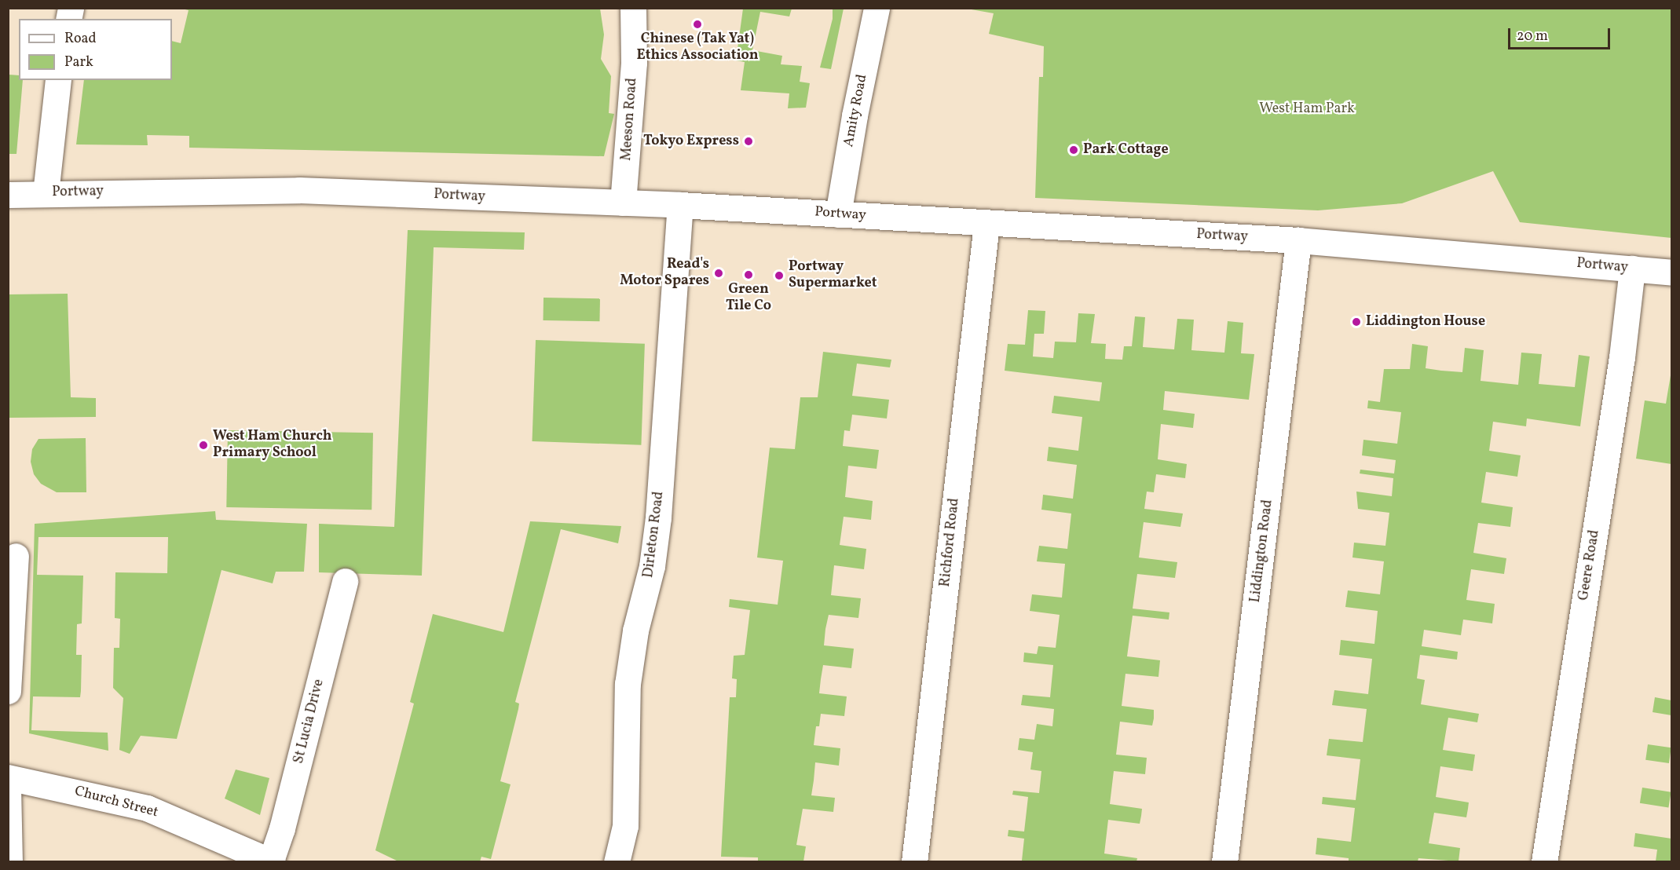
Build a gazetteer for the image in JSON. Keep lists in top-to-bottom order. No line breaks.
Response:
{"streets":{"street":["Amity Road","Meeson Road","Portway","Dirleton Road","Richford Road","Liddington Road","Geere Road","St Lucia Drive","Church Street"]},"crossings":[["Amity Road","Portway"],["Meeson Road","Portway"],["Portway","Dirleton Road"],["Portway","Richford Road"],["Portway","Liddington Road"],["Portway","Geere Road"],["St Lucia Drive","Church Street"]],"parks":["West Ham Park"],"places":["Chinese (Tak Yat) Ethics Association","Tokyo Express","Park Cottage","Read's Motor Spares","Green Tile Co","Portway Supermarket","Liddington House","West Ham Church Primary School"],"legend":["Road","Park"],"scale_bar":"20 m"}
